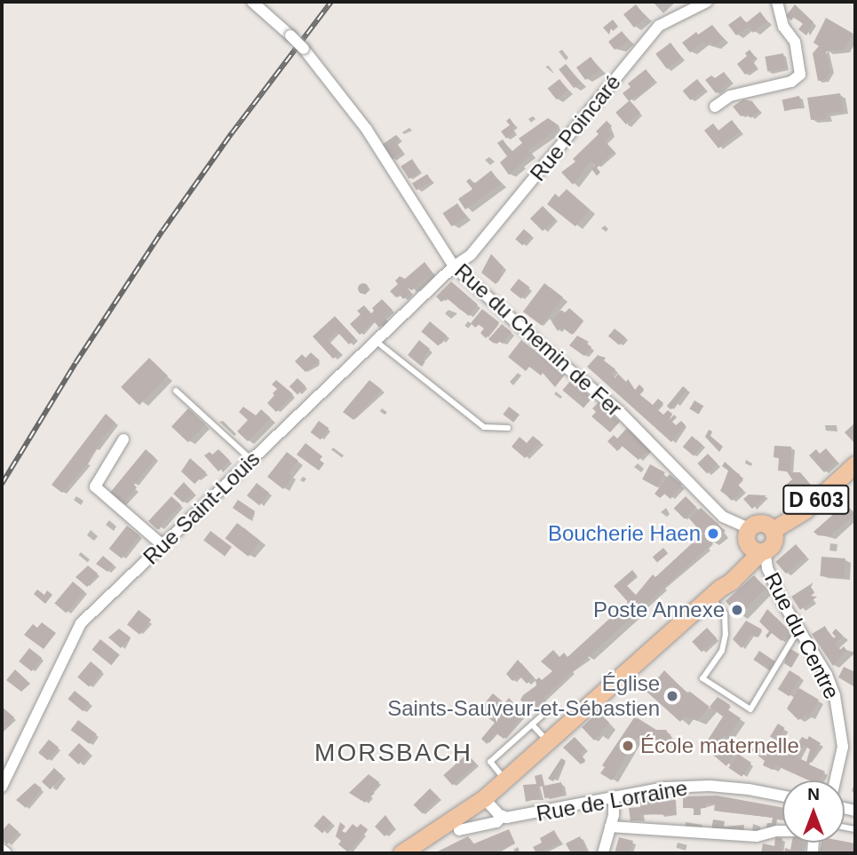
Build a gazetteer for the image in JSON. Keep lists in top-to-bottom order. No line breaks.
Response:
{"streets":{"main road":["D 603"],"street":["Rue Poincaré","Rue du Chemin de Fer","Rue Saint-Louis","Rue du Centre","Rue de Lorraine"]},"crossings":[["Rue Poincaré","Rue du Chemin de Fer"],["Rue Poincaré","Rue Saint-Louis"],["Rue du Chemin de Fer","Rue Saint-Louis"],["Rue du Chemin de Fer","Rue du Centre"]],"districts":["MORSBACH"],"places":["Boucherie Haen","Poste Annexe","Église Saints-Sauveur-et-Sébastien","École maternelle"],"north":"top"}
